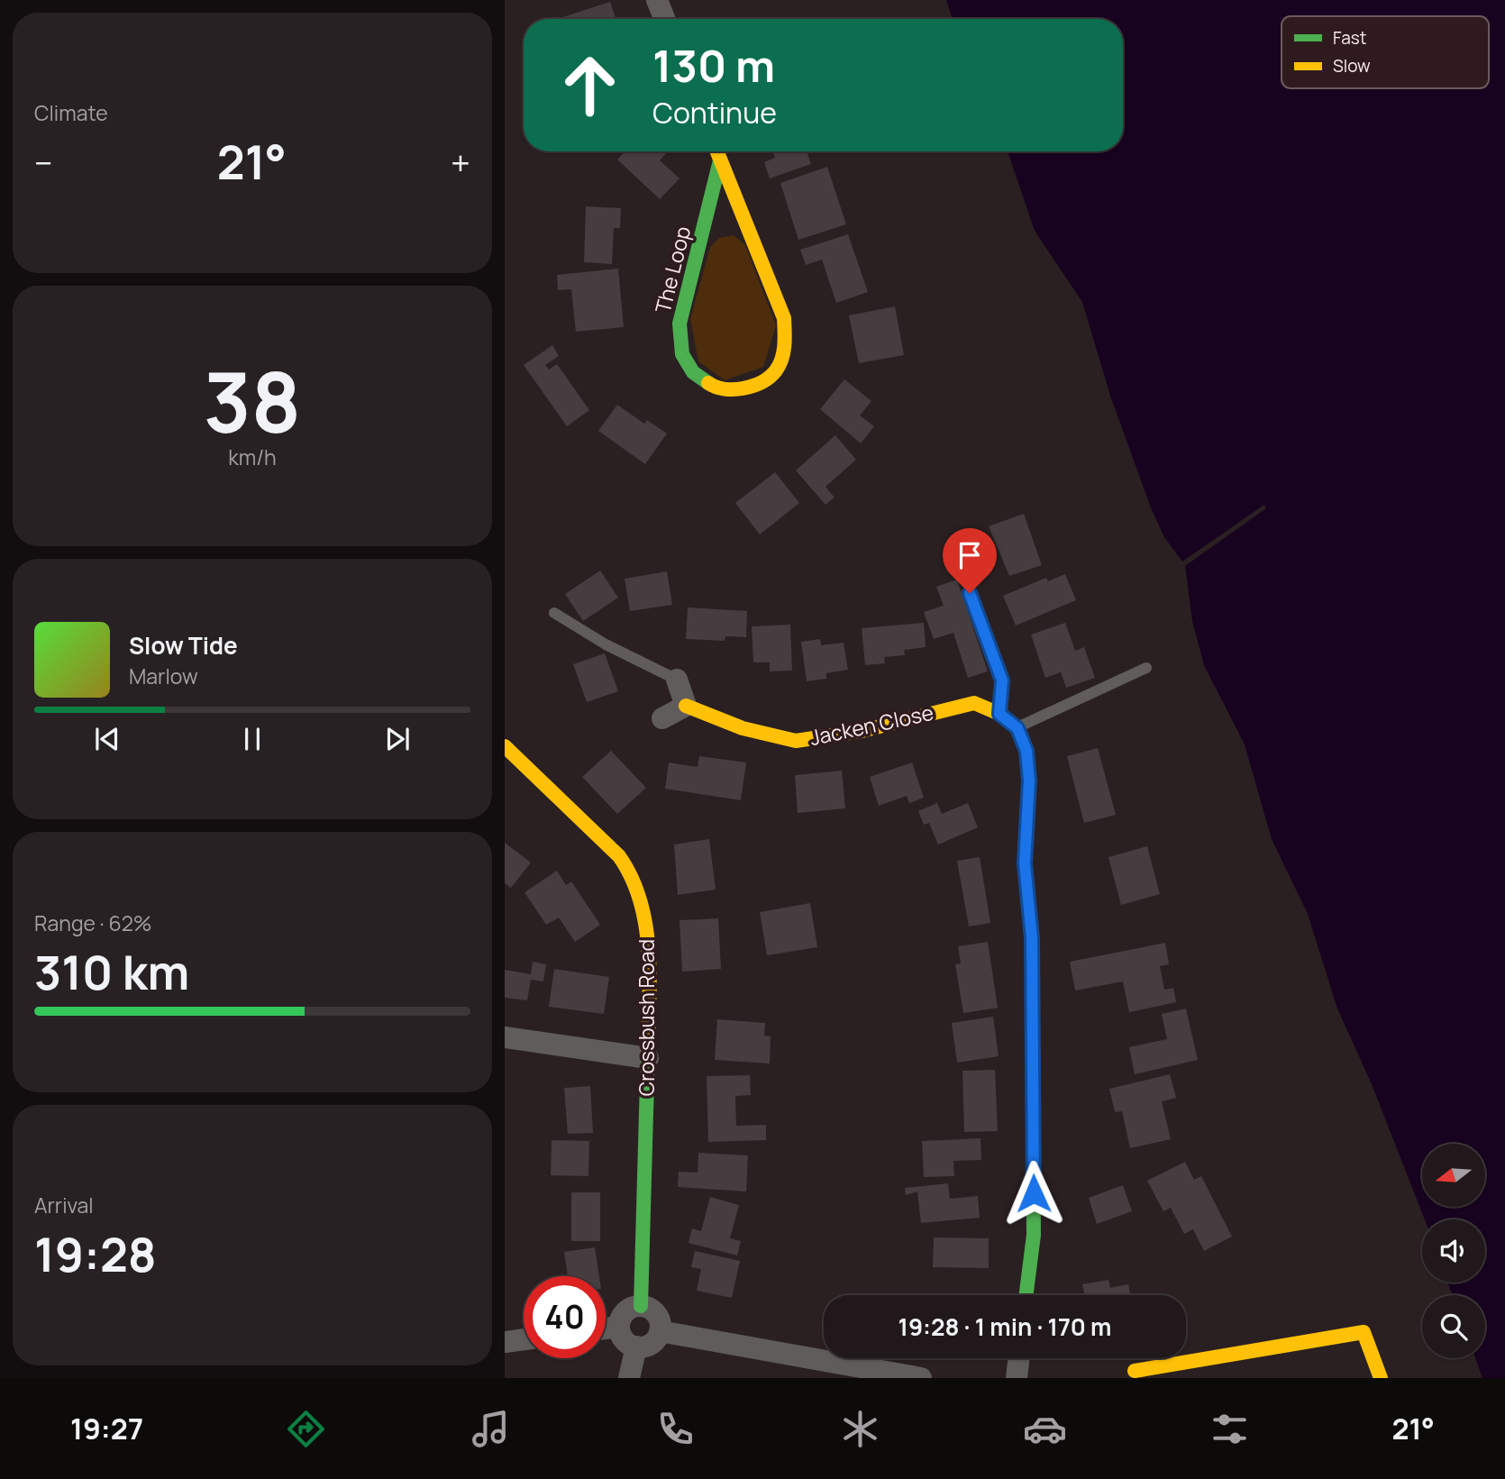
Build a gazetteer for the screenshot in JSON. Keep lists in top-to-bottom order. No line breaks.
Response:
{"streets":{"street":["The Loop","Jacken Close","Crossbush Road"]},"legend":["Fast","Slow"],"north":"left","page":{"tile":["Climate",["38","km/h"],["Range · 62%","310 km"],["Arrival","19:28"]],"turn":["130 m","Continue"],"heat":["−","21°","+"],"song":["Slow Tide","Marlow"],"limit":"40","trip":"19:28 · 1 min · 170 m","tabs":["19:27","21°"]}}
